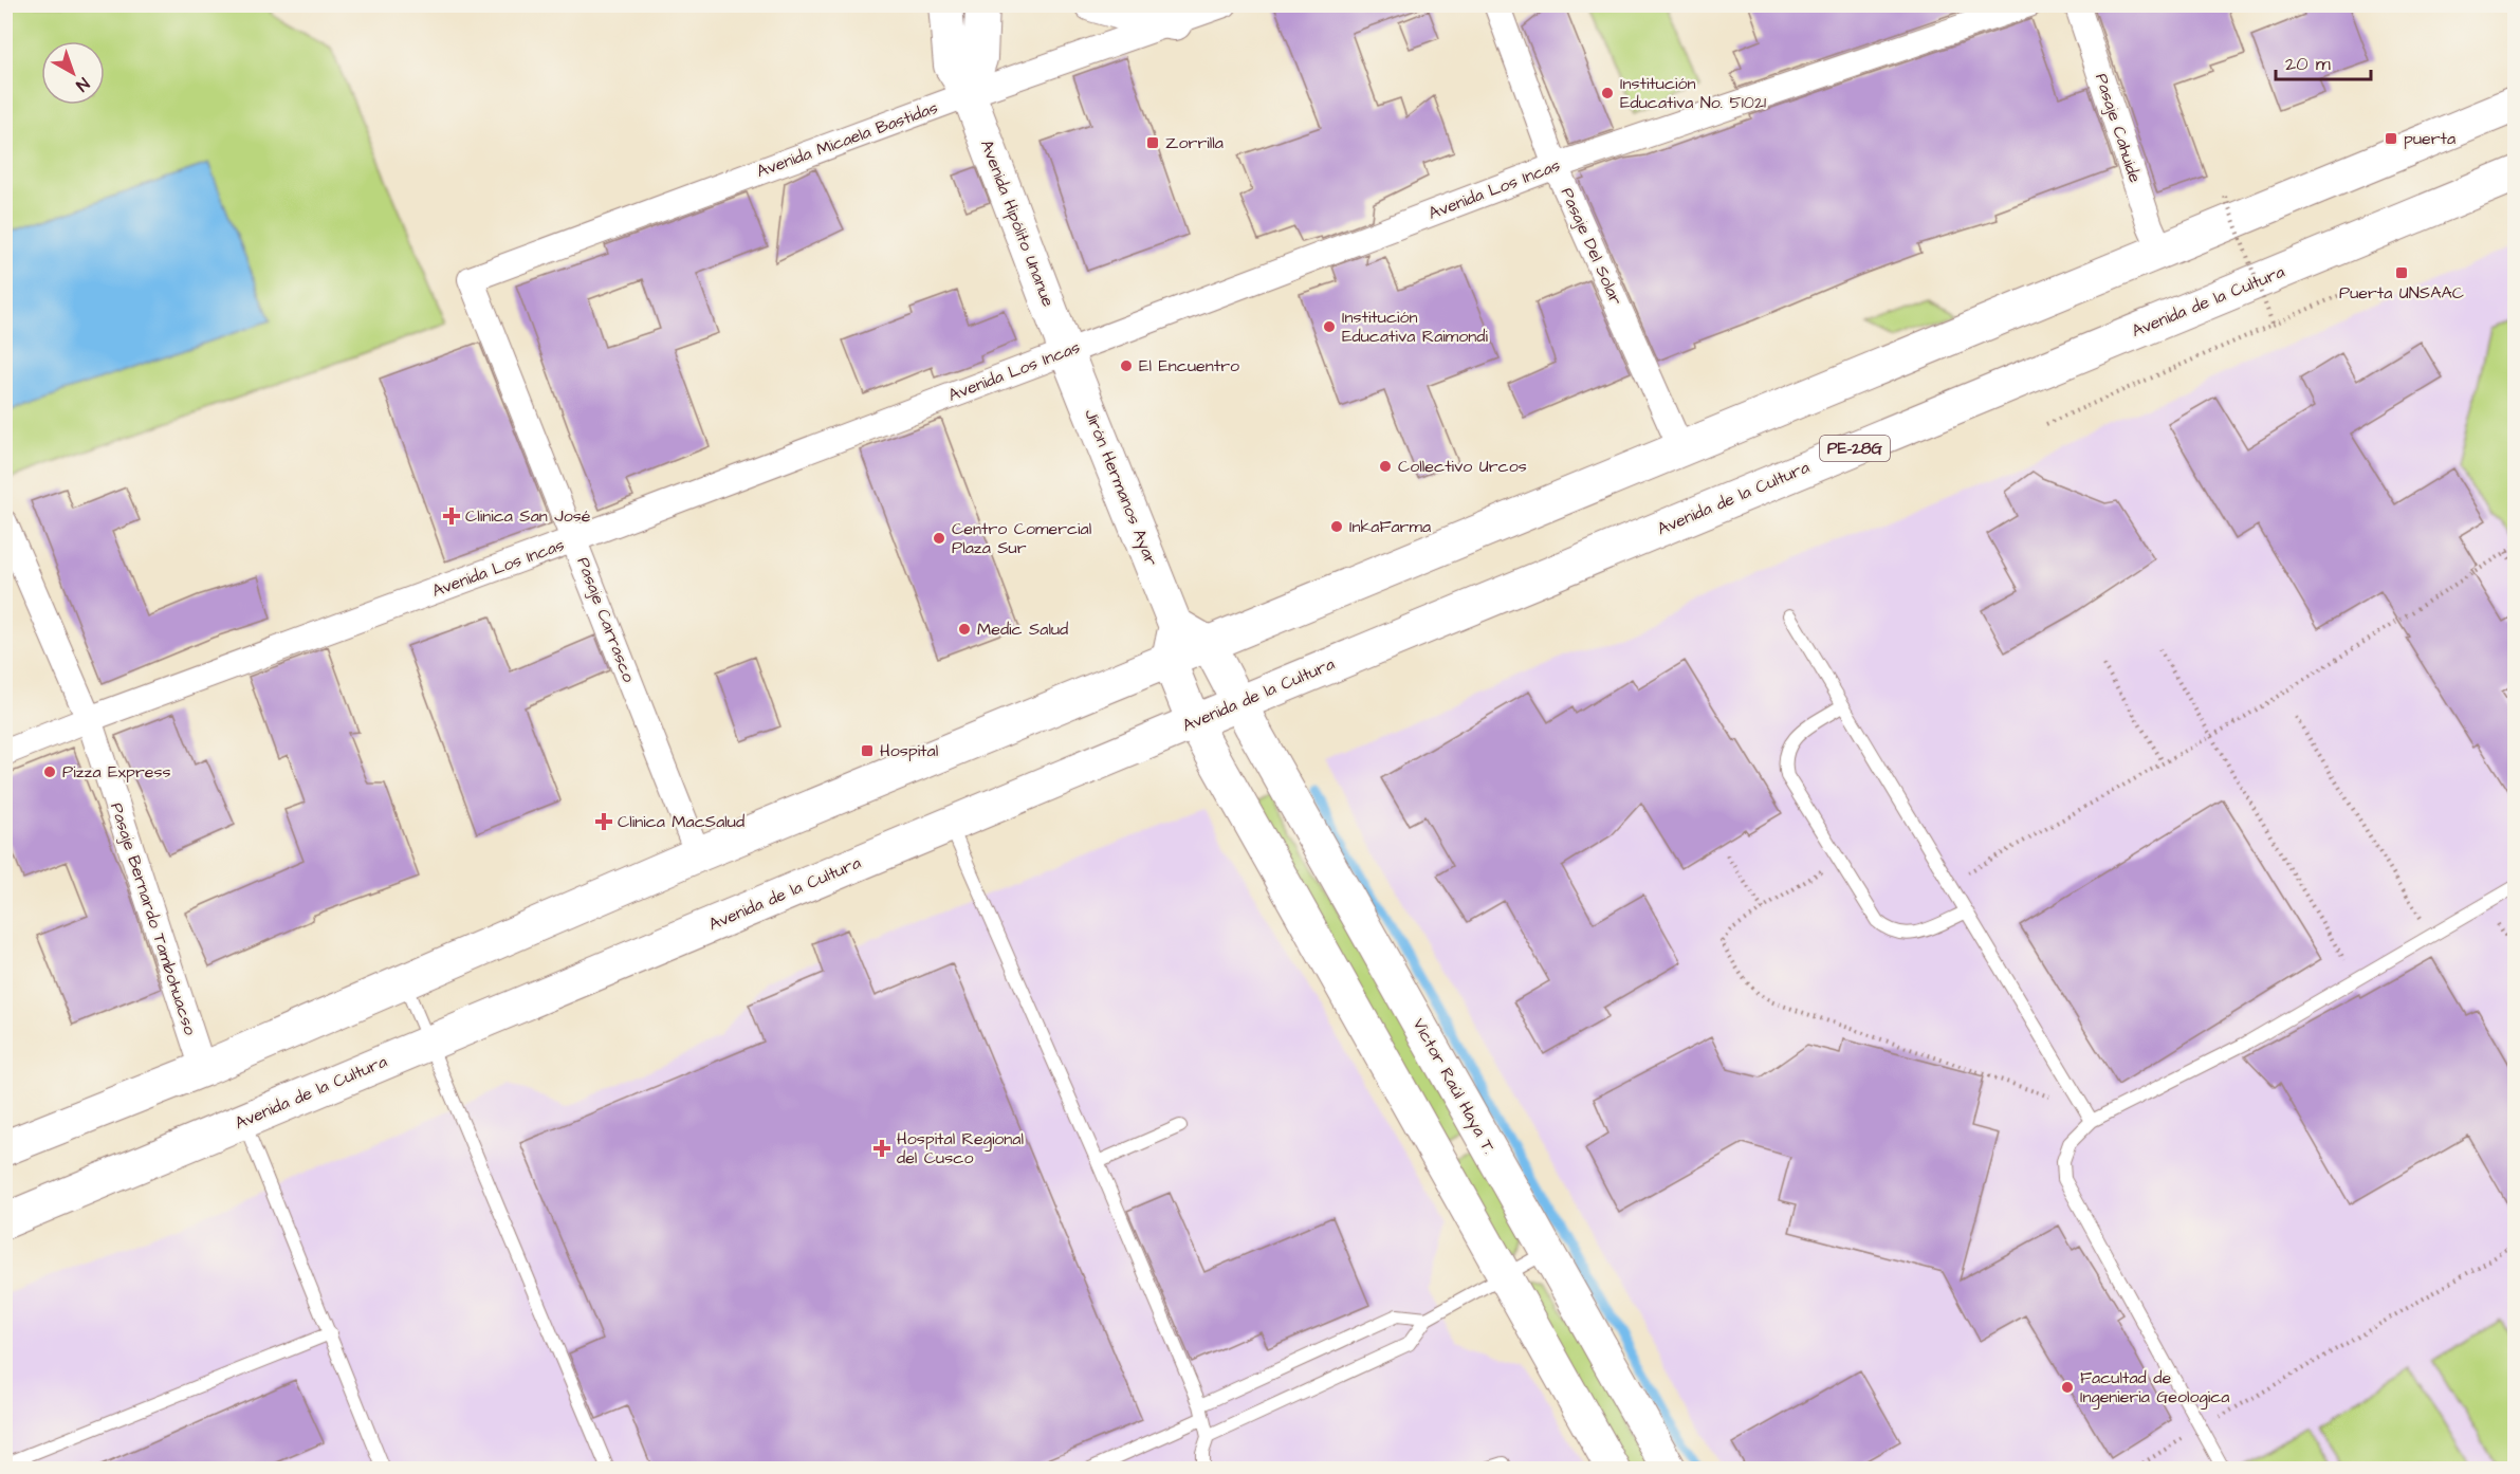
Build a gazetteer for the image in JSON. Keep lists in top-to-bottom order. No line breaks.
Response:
{"streets":{"highway":["Avenida de la Cultura","PE-28G"],"street":["Pasaje Cahuide","Avenida Micaela Bastidas","Avenida Los Incas","Avenida Hipólito Unanue","Pasaje Del Solar","Jirón Hermanos Ayar","Pasaje Carrasco","Pasaje Bernardo Tambohuacso","Victor Raúl Haya T."]},"crossings":[["Avenida Micaela Bastidas","Avenida Hipólito Unanue"],["Avenida Micaela Bastidas","Pasaje Carrasco"],["Avenida Los Incas","Avenida Hipólito Unanue"],["Avenida Los Incas","Pasaje Del Solar"],["Avenida Los Incas","Jirón Hermanos Ayar"],["Avenida Los Incas","Pasaje Carrasco"],["Avenida Los Incas","Pasaje Bernardo Tambohuacso"],["Avenida Hipólito Unanue","Jirón Hermanos Ayar"],["Avenida de la Cultura","Victor Raúl Haya T."]],"places":{"other":["Institución Educativa No. 51021","Institución Educativa Raimondi","El Encuentro","Collectivo Urcos","InkaFarma","Centro Comercial Plaza Sur","Medic Salud","Pizza Express","Facultad de Ingenieria Geologica"],"transit":["puerta","Zorrilla","Puerta UNSAAC","Hospital"],"health":["Clinica San José","Clinica MacSalud","Hospital Regional del Cusco"]},"scale_bar":"20 m","north":"bottom right"}
